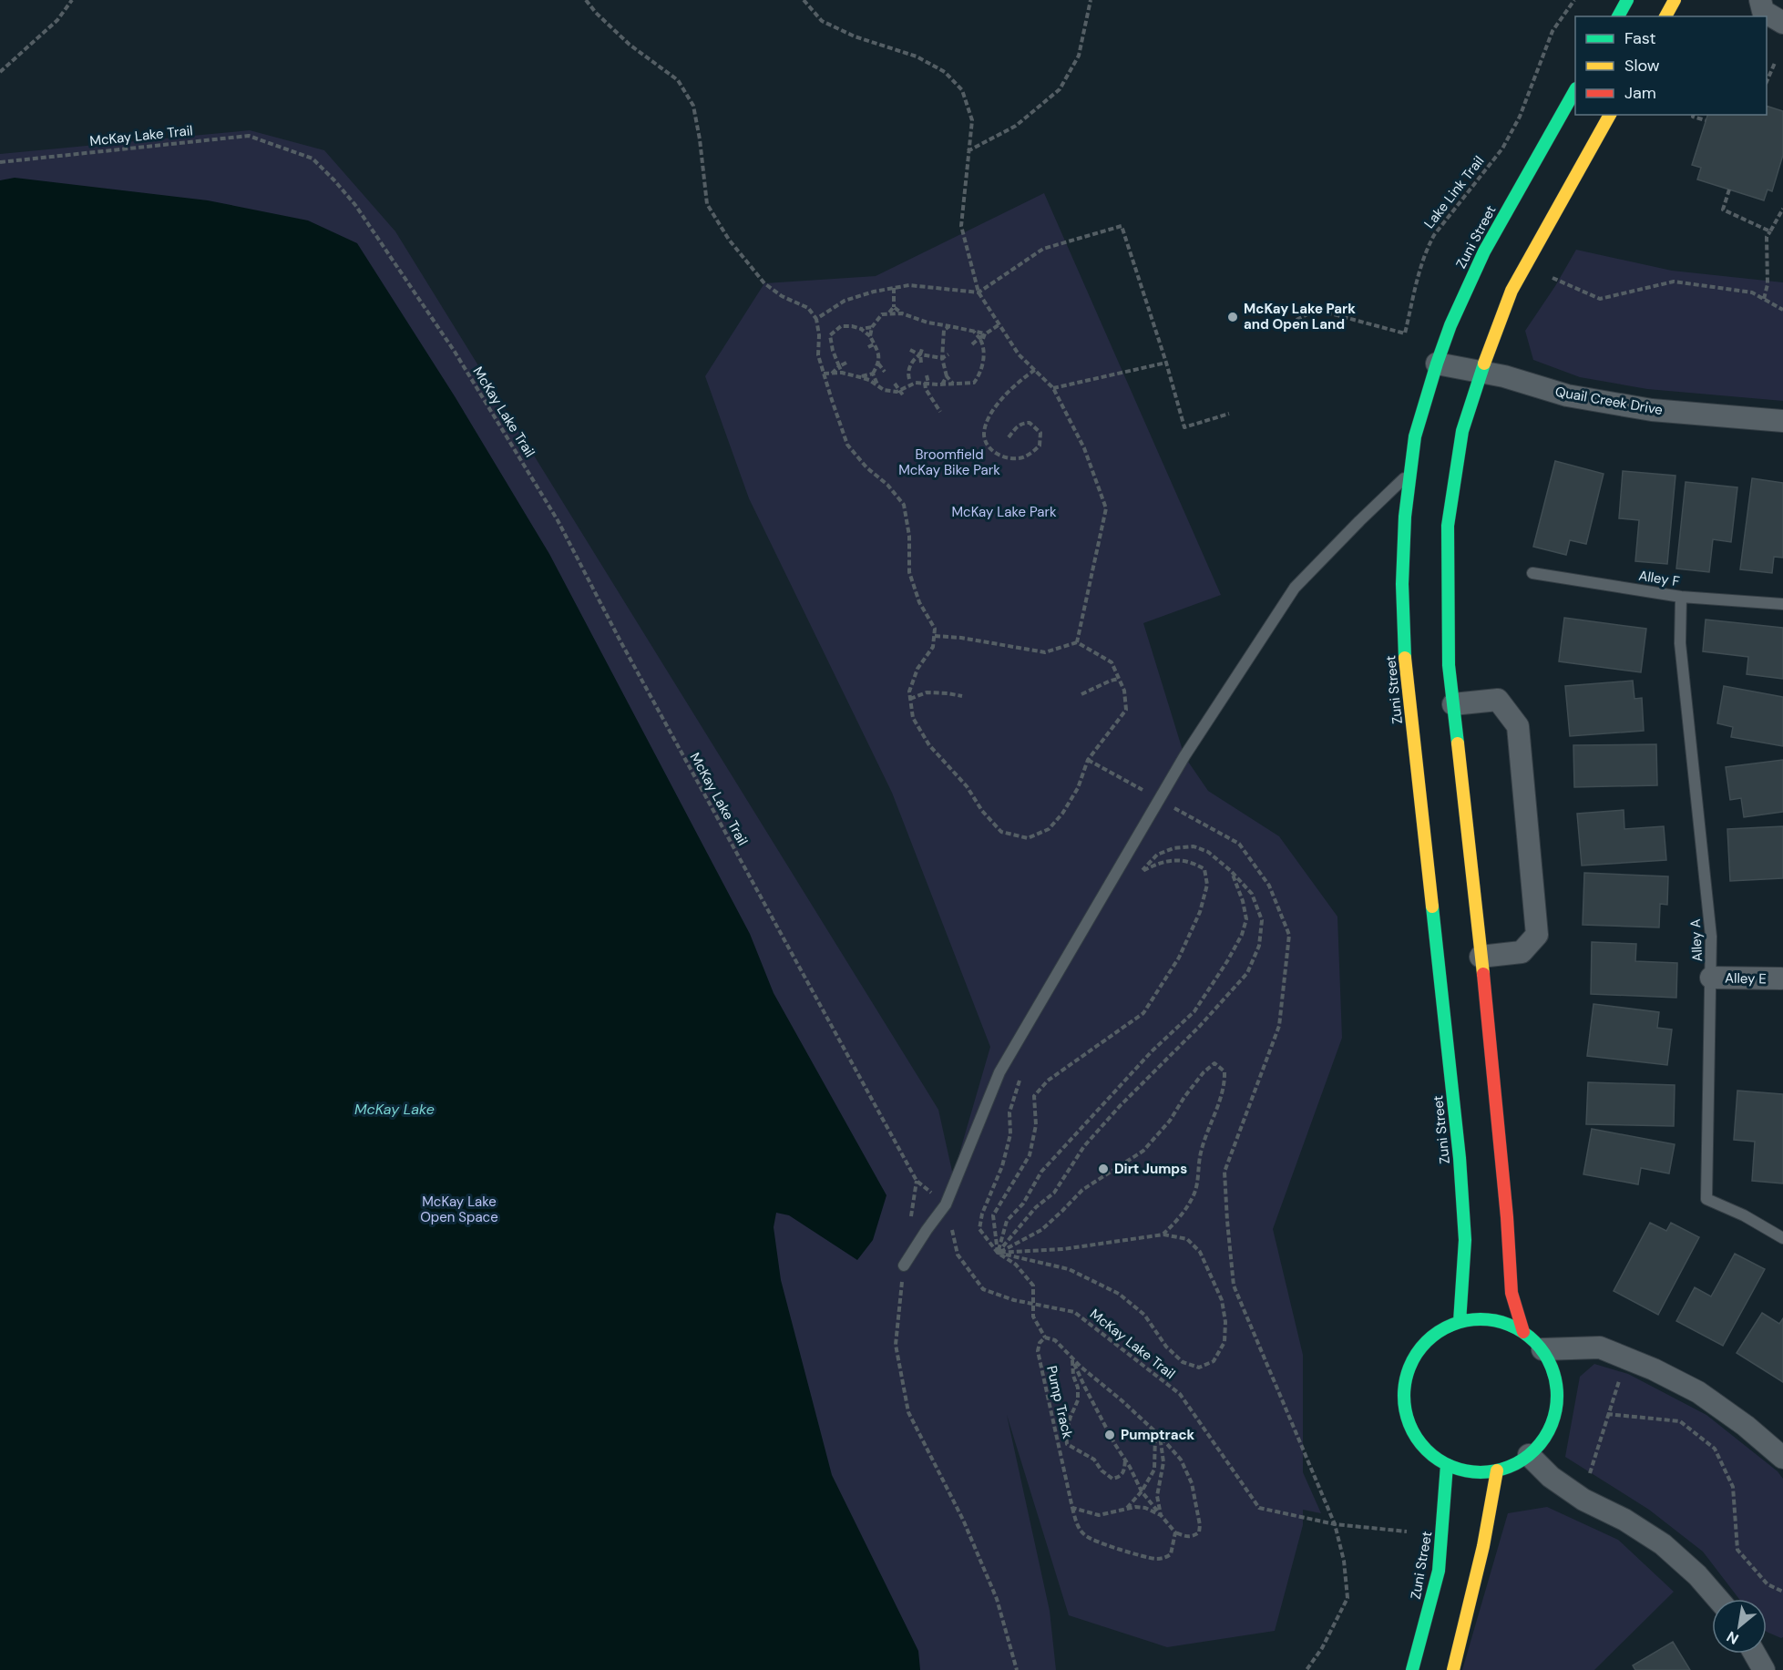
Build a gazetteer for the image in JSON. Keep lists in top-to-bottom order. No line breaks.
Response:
{"streets":{"main road":["Zuni Street"],"street":["Quail Creek Drive","Alley E"],"lane":["Alley F","Alley A"],"path":["McKay Lake Trail","Lake Link Trail","Pump Track"]},"crossings":[["Zuni Street","Quail Creek Drive"],["Alley F","Alley A"],["Alley A","Alley E"]],"water":["McKay Lake"],"parks":["Broomfield McKay Bike Park","McKay Lake Park","McKay Lake Open Space"],"places":["McKay Lake Park and Open Land","Dirt Jumps","Pumptrack"],"legend":["Fast","Slow","Jam"],"north":"bottom left"}
